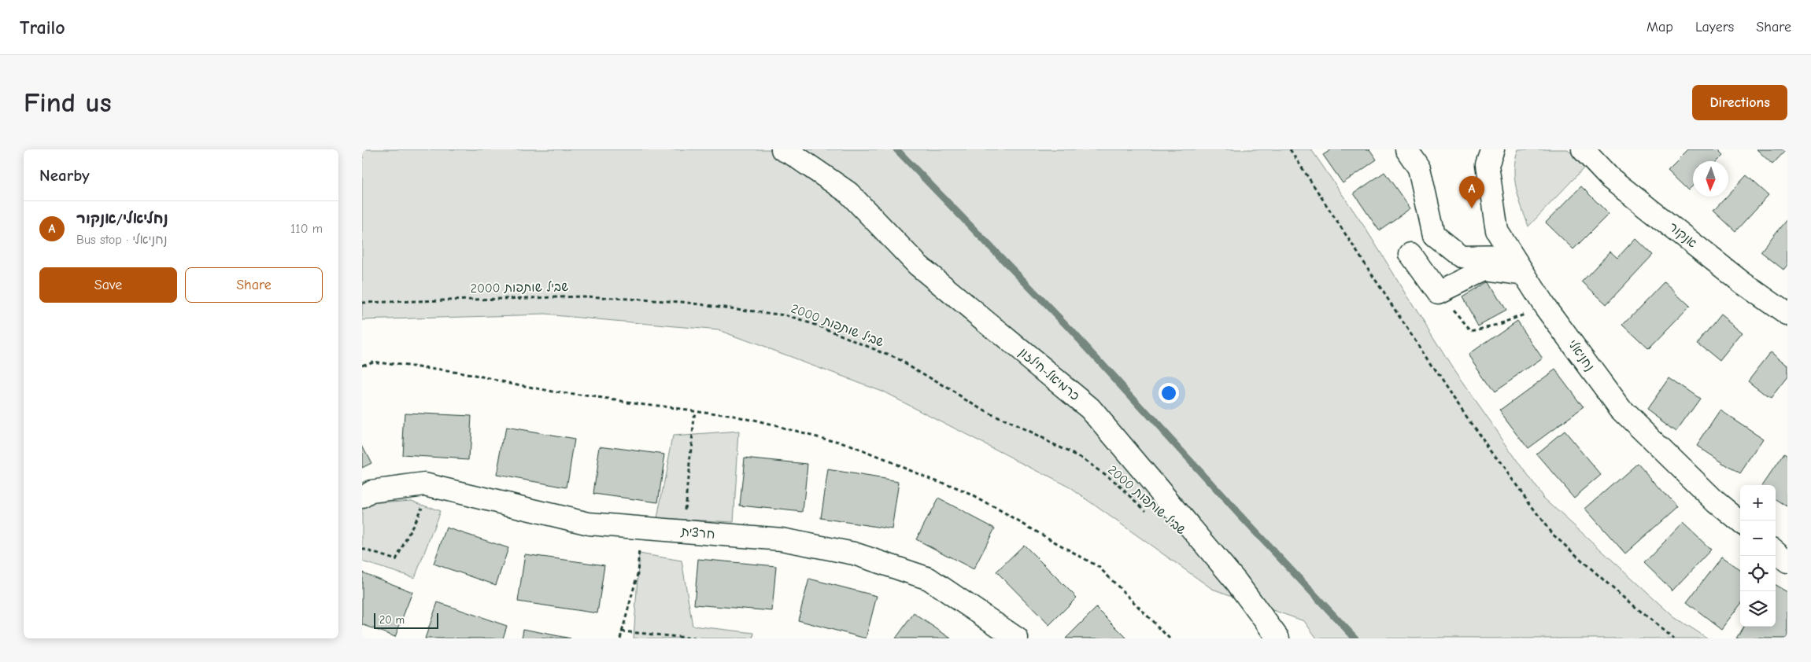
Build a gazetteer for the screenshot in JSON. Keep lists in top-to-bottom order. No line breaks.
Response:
{"streets":{"street":["אנקור","נחניאלי","כרמיאל-חילזון","חרצית"],"path":["שביל שותפות 2000"]},"scale_bar":"20 m","north":"bottom","page":{"header":"Trailo","nav":["Map","Layers","Share"],"buttons":["Directions",["Save","Share"]],"title":"Find us","heading":"Nearby","pins":"A","list":[{"mark":"A","name":"נחליאלי/אנקור","note":"Bus stop · נחניאלי","value":"110 m"}],"map_buttons":["+","−"],"scale":"20 m"}}
